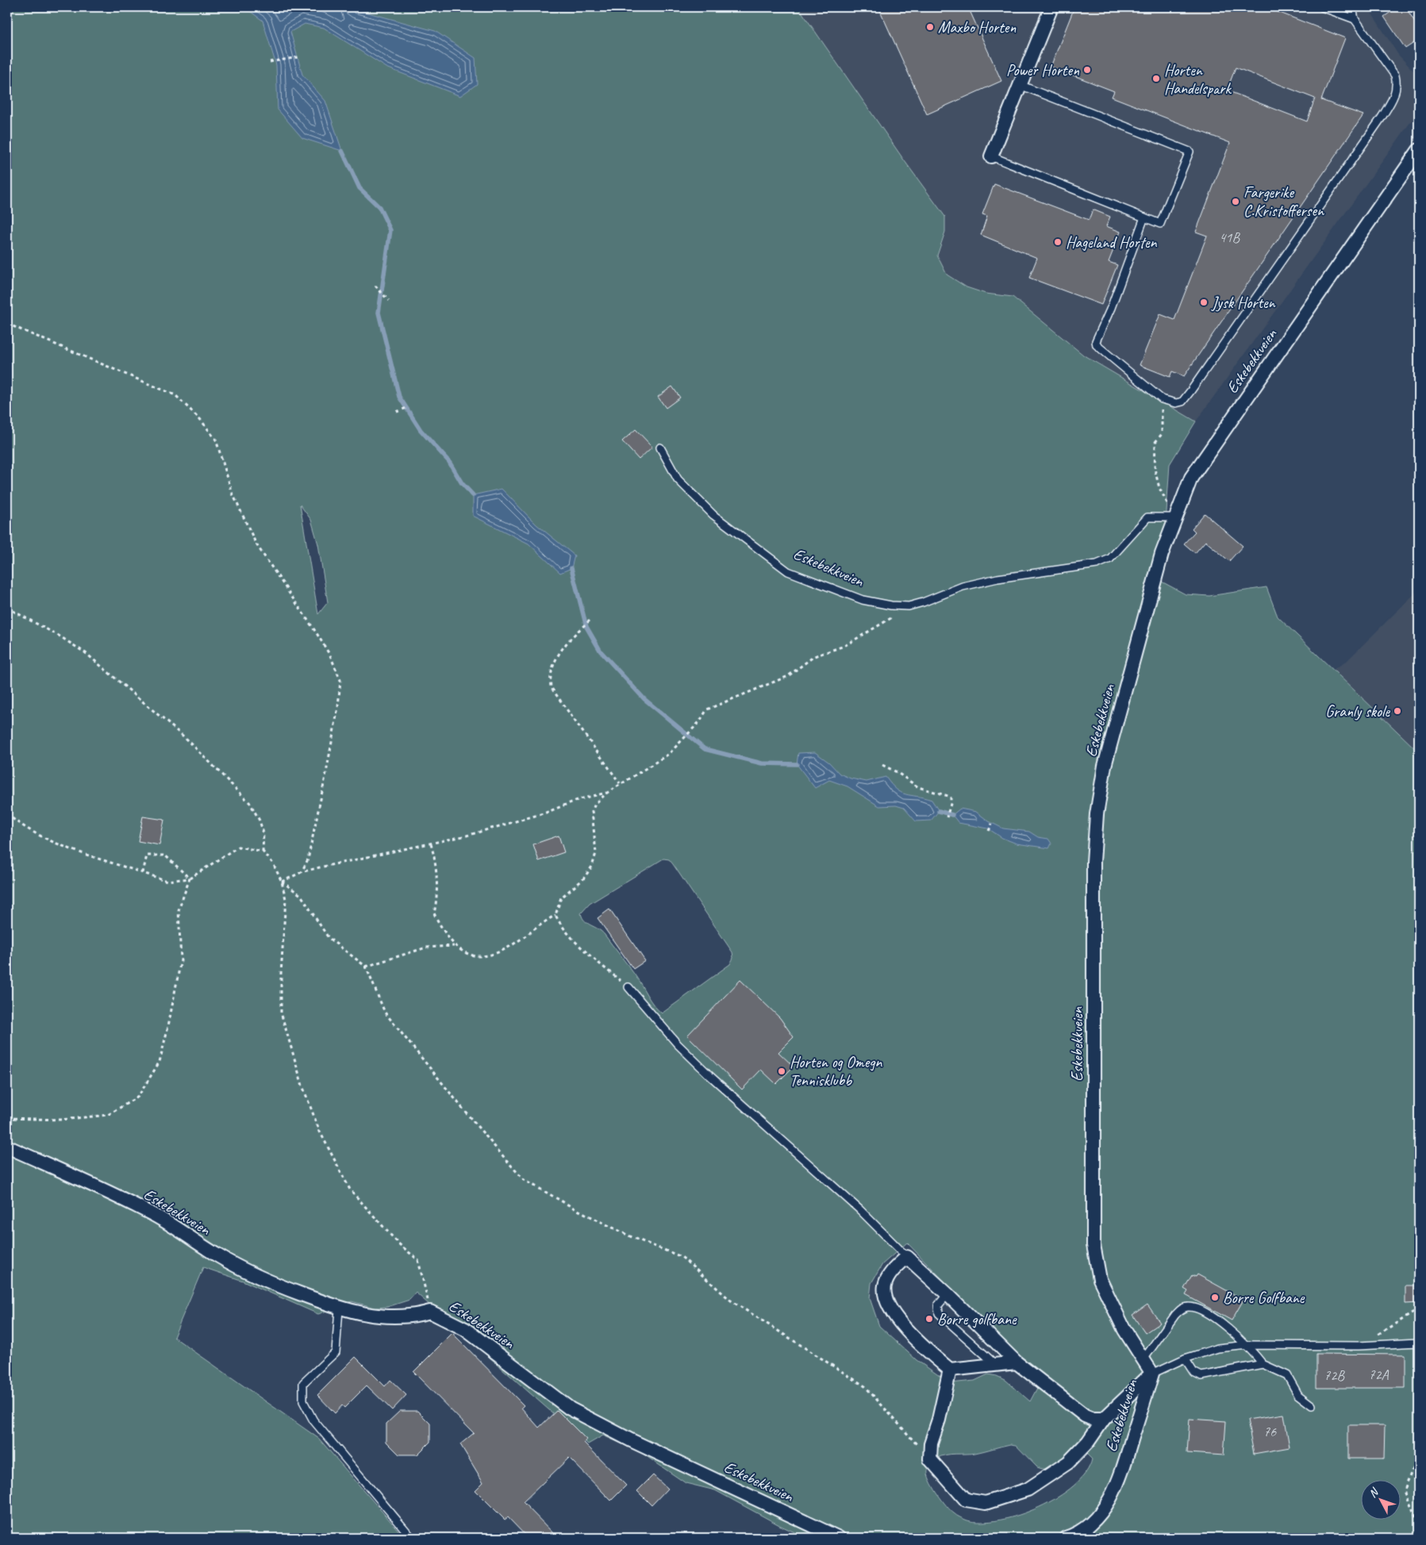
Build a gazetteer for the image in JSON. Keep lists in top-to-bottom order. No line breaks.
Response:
{"streets":{"street":["Eskebekkveien"]},"places":["Maxbo Horten","Power Horten","Horten Handelspark","Fargerike C.Kristoffersen","Hageland Horten","Jysk Horten","Granly skole","Horten og Omegn Tennisklubb","Borre Golfbane","Borre golfbane"],"house_numbers":["41B","72A","72B","76"],"north":"top left"}
